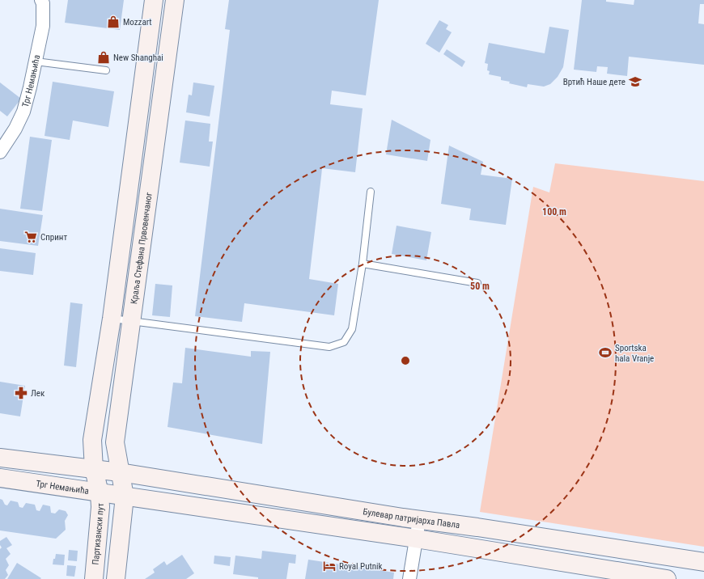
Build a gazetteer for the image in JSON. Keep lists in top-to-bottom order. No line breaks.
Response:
{"streets":{"main road":["Трг Немањића","Краља Стефана Првовенчаног","Булевар патријарха Павла","Партизански пут"]},"crossings":[["Трг Немањића","Краља Стефана Првовенчаног"],["Трг Немањића","Партизански пут"],["Краља Стефана Првовенчаног","Булевар патријарха Павла"]],"places":{"shop":["Mozzart","New Shanghai"],"school or university":["Вртић Наше дете"],"supermarket":["Спринт"],"sports":["Sportska hala Vranje"],"pharmacy":["Лек"],"hotel":["Royal Putnik"]},"rings":["100 m","50 m"]}
